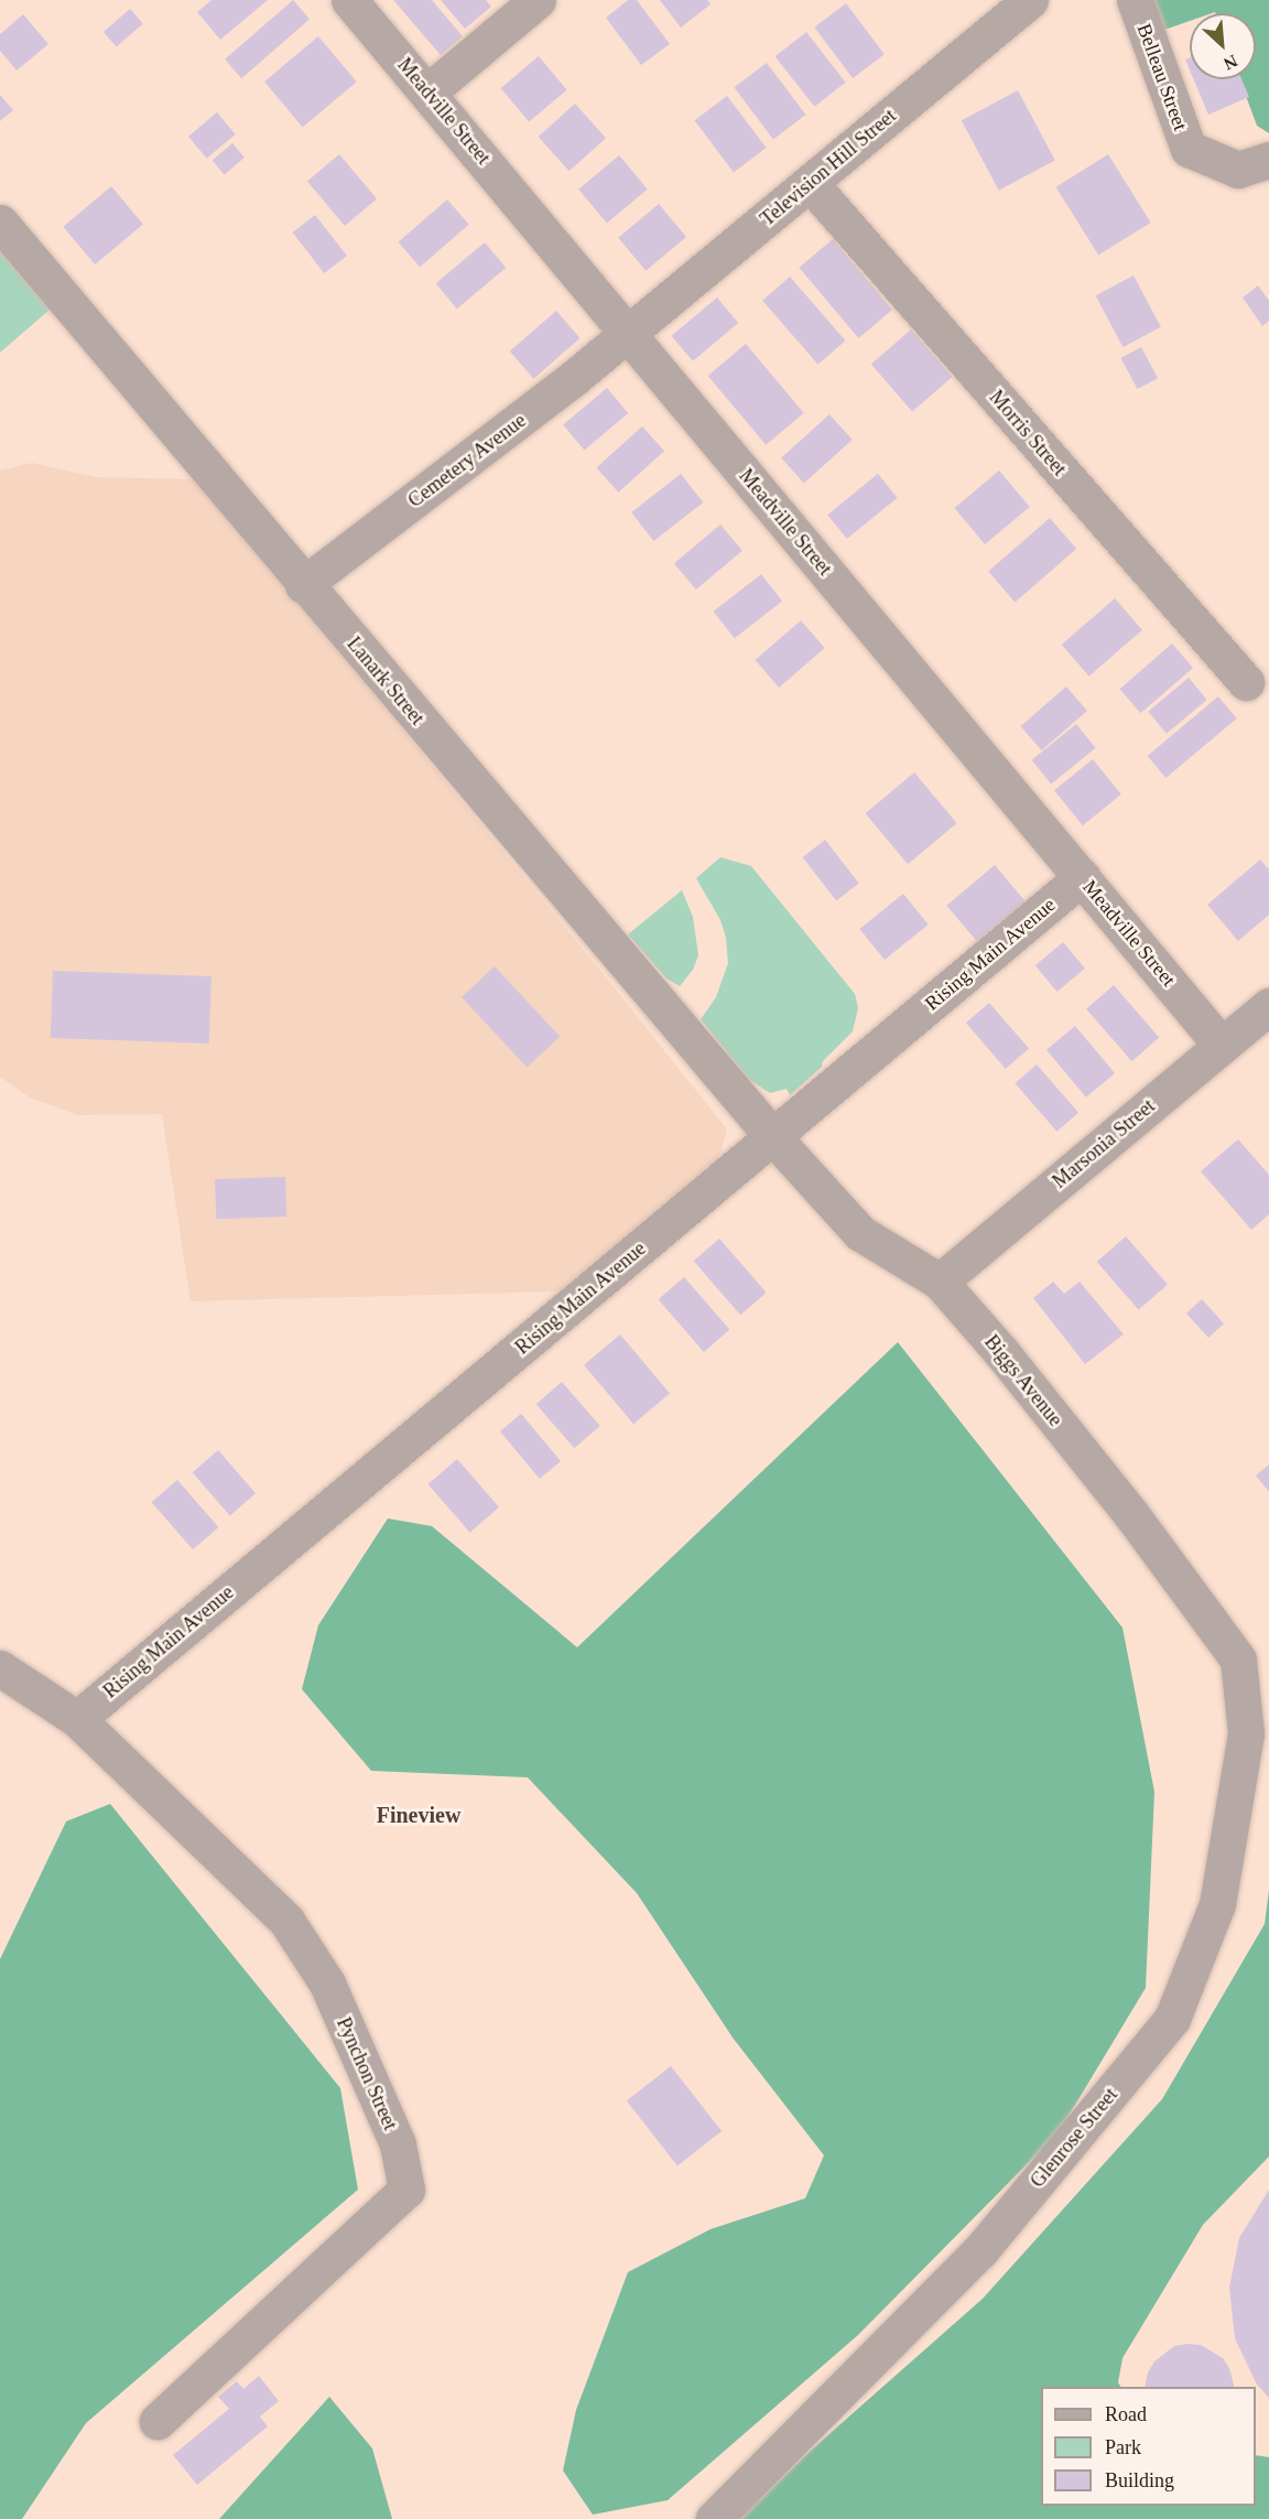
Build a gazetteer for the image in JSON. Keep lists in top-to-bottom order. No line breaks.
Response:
{"streets":{"street":["Belleau Street","Meadville Street","Television Hill Street","Morris Street","Cemetery Avenue","Lanark Street","Rising Main Avenue","Marsonia Street","Biggs Avenue","Pynchon Street","Glenrose Street"]},"crossings":[["Meadville Street","Television Hill Street"],["Meadville Street","Cemetery Avenue"],["Meadville Street","Rising Main Avenue"],["Meadville Street","Marsonia Street"],["Television Hill Street","Morris Street"],["Television Hill Street","Cemetery Avenue"],["Cemetery Avenue","Lanark Street"],["Lanark Street","Rising Main Avenue"],["Lanark Street","Biggs Avenue"],["Rising Main Avenue","Biggs Avenue"],["Rising Main Avenue","Pynchon Street"],["Marsonia Street","Biggs Avenue"],["Biggs Avenue","Glenrose Street"]],"districts":["Fineview"],"legend":["Road","Park","Building"],"north":"bottom right"}
